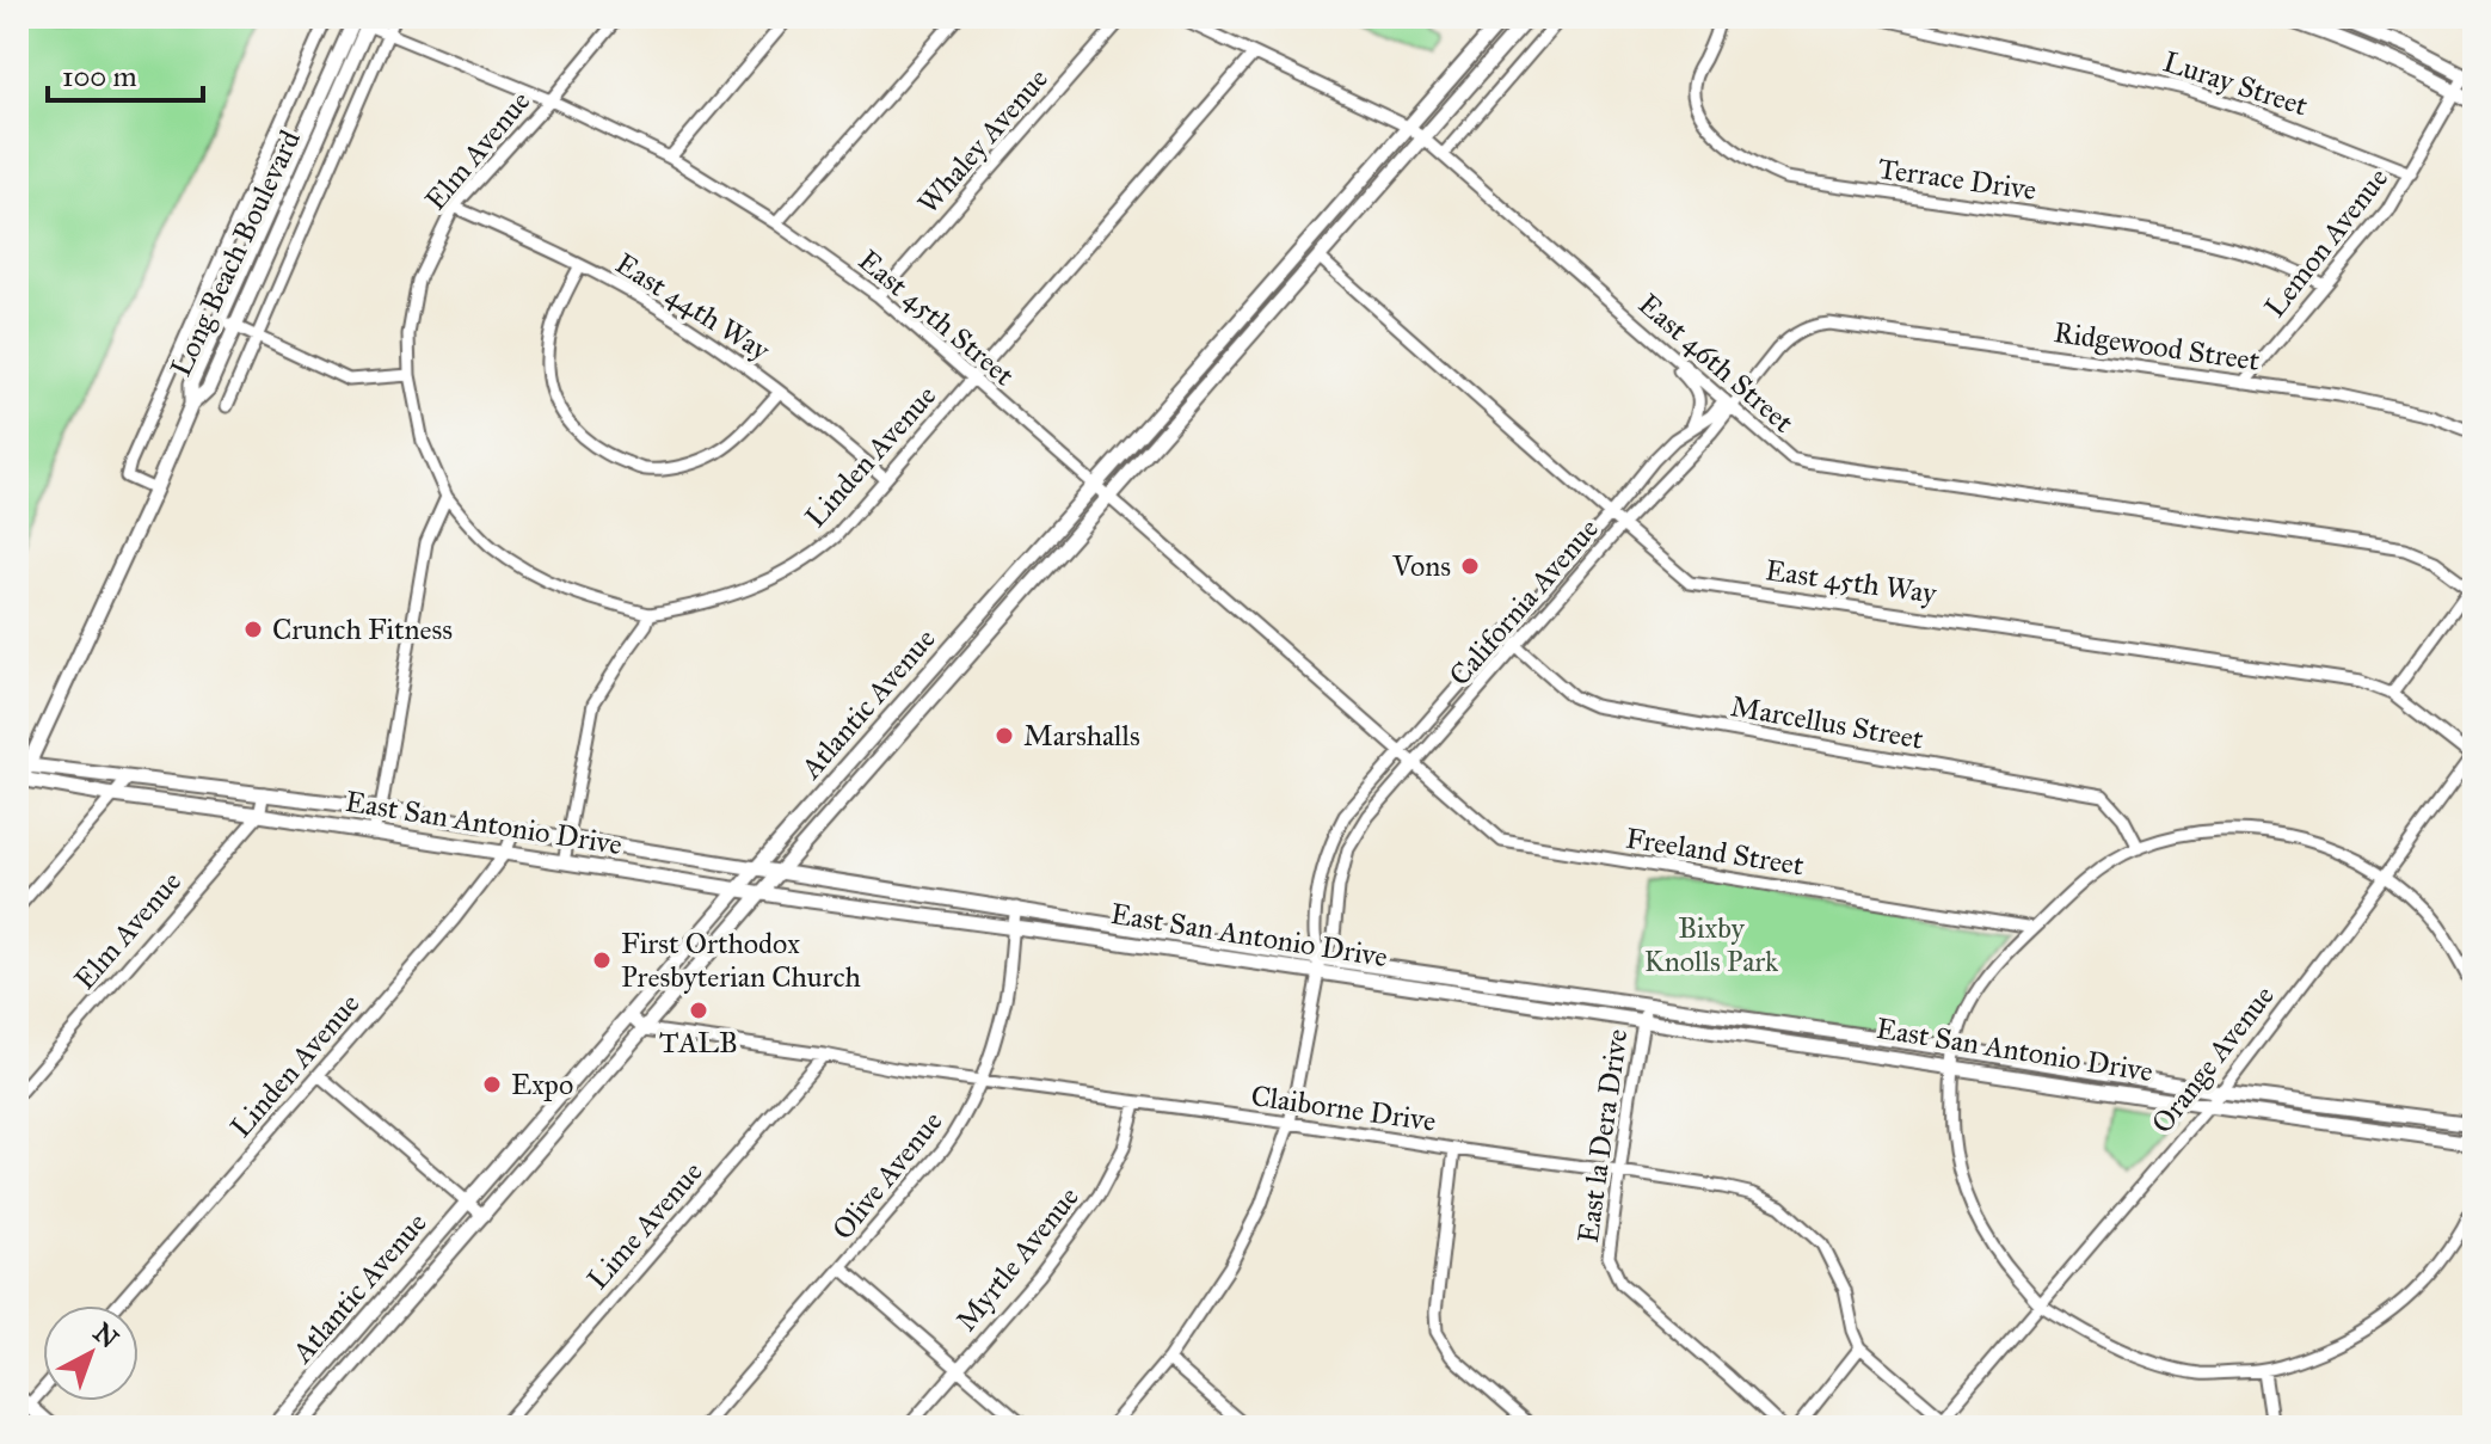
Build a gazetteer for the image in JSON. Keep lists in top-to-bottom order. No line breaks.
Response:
{"streets":{"main road":["Long Beach Boulevard","Atlantic Avenue","East San Antonio Drive"],"street":["Luray Street","Whaley Avenue","Elm Avenue","Terrace Drive","Lemon Avenue","East 44th Way","East 45th Street","Ridgewood Street","East 46th Street","Linden Avenue","East 45th Way","California Avenue","Marcellus Street","Freeland Street","Orange Avenue","Claiborne Drive","East la Dera Drive","Olive Avenue","Lime Avenue","Myrtle Avenue"]},"crossings":[["Luray Street","Lemon Avenue"],["Whaley Avenue","East 45th Street"],["Elm Avenue","East 44th Way"],["Elm Avenue","East 45th Street"],["Elm Avenue","Linden Avenue"],["Elm Avenue","East San Antonio Drive"],["Terrace Drive","Lemon Avenue"],["Lemon Avenue","Ridgewood Street"],["Long Beach Boulevard","East 45th Street"],["Long Beach Boulevard","East San Antonio Drive"],["East 44th Way","Linden Avenue"],["East 45th Street","Linden Avenue"],["East 45th Street","California Avenue"],["East 45th Street","Atlantic Avenue"],["East 45th Street","Freeland Street"],["Ridgewood Street","California Avenue"],["East 46th Street","Linden Avenue"],["East 46th Street","California Avenue"],["East 46th Street","Atlantic Avenue"],["Linden Avenue","East San Antonio Drive"],["East 45th Way","California Avenue"],["East 45th Way","Atlantic Avenue"],["East 45th Way","Orange Avenue"],["California Avenue","Marcellus Street"],["California Avenue","East San Antonio Drive"],["California Avenue","Freeland Street"],["California Avenue","Claiborne Drive"],["Atlantic Avenue","East San Antonio Drive"],["Atlantic Avenue","Claiborne Drive"],["East San Antonio Drive","Orange Avenue"],["East San Antonio Drive","East la Dera Drive"],["East San Antonio Drive","Olive Avenue"],["Claiborne Drive","East la Dera Drive"],["Claiborne Drive","Olive Avenue"],["Claiborne Drive","Lime Avenue"],["Claiborne Drive","Myrtle Avenue"]],"parks":["Bixby Knolls Park"],"places":["Vons","Crunch Fitness","Marshalls","First Orthodox Presbyterian Church","TALB","Expo"],"scale_bar":"100 m","north":"top right"}
